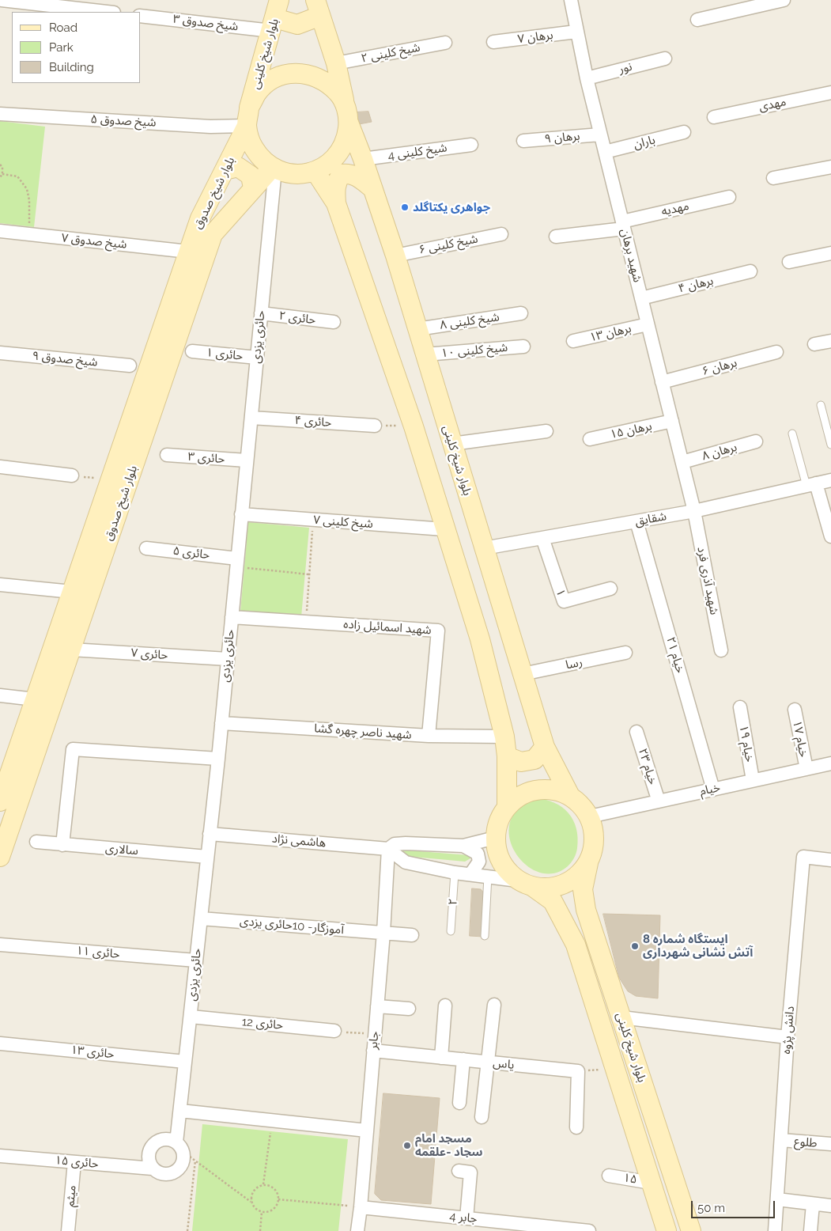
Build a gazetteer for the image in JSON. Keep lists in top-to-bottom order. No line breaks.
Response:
{"streets":{"main road":["بلوار شیخ کلینی","بلوار شیخ صدوق"],"street":["شیخ صدوق ۳","برهان ۷","شیخ کلینی ۲","نور","مهدی","شیخ صدوق ۵","برهان ۹","باران","شیخ کلینی 4","مهدیه","شیخ صدوق ۷","شیخ کلینی ۶","شهید برهان","برهان ۴","حائری ۲","شیخ کلینی ۸","برهان ۱۳","حائری یزدی","شیخ کلینی ۱۰","حائری ۱","شیخ صدوق ۹","برهان ۶","حائری ۴","برهان ۱۵","برهان ۸","حائری ۳","شقایق","شیخ کلینی ۷","حائری ۵","شهید آذری فرد","۱","شهید اسمائیل زاده","حائری ۷","خیام ۲۱","رسا","شهید ناصر چهره گشا","خیام ۱۷","خیام ۱۹","خیام ۲۳","خیام","هاشمی نژاد","سالاری","آموزگار- 10حائری یزدی","حائری ۱۱","حائری 12","دانش پژوه","جابر","حائری ۱۳","یاس","طلوع","حائری ۱۵","۱۵","میثم","جابر 4"],"lane":["۲"]},"crossings":[["شیخ صدوق ۳","بلوار شیخ کلینی"],["برهان ۷","شهید برهان"],["شیخ کلینی ۲","بلوار شیخ کلینی"],["بلوار شیخ کلینی","شیخ صدوق ۵"],["بلوار شیخ کلینی","شیخ کلینی 4"],["بلوار شیخ کلینی","بلوار شیخ صدوق"],["بلوار شیخ کلینی","شیخ کلینی ۶"],["بلوار شیخ کلینی","شیخ کلینی ۸"],["بلوار شیخ کلینی","حائری یزدی"],["بلوار شیخ کلینی","شیخ کلینی ۱۰"],["بلوار شیخ کلینی","شقایق"],["بلوار شیخ کلینی","رسا"],["بلوار شیخ کلینی","خیام"],["بلوار شیخ کلینی","۱۵"],["نور","شهید برهان"],["شیخ صدوق ۵","بلوار شیخ صدوق"],["شیخ صدوق ۵","حائری یزدی"],["برهان ۹","شهید برهان"],["باران","شهید برهان"],["بلوار شیخ صدوق","شیخ صدوق ۷"],["بلوار شیخ صدوق","حائری یزدی"],["بلوار شیخ صدوق","حائری ۷"],["مهدیه","شهید برهان"],["شهید برهان","برهان ۴"],["شهید برهان","برهان ۱۳"],["شهید برهان","برهان ۶"],["شهید برهان","برهان ۱۵"],["شهید برهان","برهان ۸"],["شهید برهان","شقایق"],["شهید برهان","شهید آذری فرد"],["حائری ۲","حائری یزدی"],["حائری یزدی","حائری ۱"],["حائری یزدی","حائری ۴"],["حائری یزدی","حائری ۳"],["حائری یزدی","شیخ کلینی ۷"],["حائری یزدی","حائری ۵"],["حائری یزدی","شهید اسمائیل زاده"],["حائری یزدی","حائری ۷"],["حائری یزدی","شهید ناصر چهره گشا"],["حائری یزدی","هاشمی نژاد"],["حائری یزدی","سالاری"],["حائری یزدی","آموزگار- 10حائری یزدی"],["حائری یزدی","حائری ۱۱"],["حائری یزدی","حائری 12"],["حائری یزدی","حائری ۱۳"],["حائری یزدی","حائری ۱۵"],["شقایق","شهید آذری فرد"],["شقایق","۱"],["شقایق","خیام ۲۱"],["شهید اسمائیل زاده","شهید ناصر چهره گشا"],["خیام ۲۱","خیام"],["خیام ۱۷","خیام"],["خیام ۱۹","خیام"],["خیام ۲۳","خیام"],["هاشمی نژاد","جابر"],["آموزگار- 10حائری یزدی","جابر"],["دانش پژوه","طلوع"],["جابر","یاس"],["جابر","جابر 4"],["حائری ۱۵","میثم"]],"places":["جواهری یکتاگلد","ایستگاه شماره 8 آتش نشانی شهرداری","مسجد امام سجاد -علقمه"],"legend":["Road","Park","Building"],"scale_bar":"50 m"}
